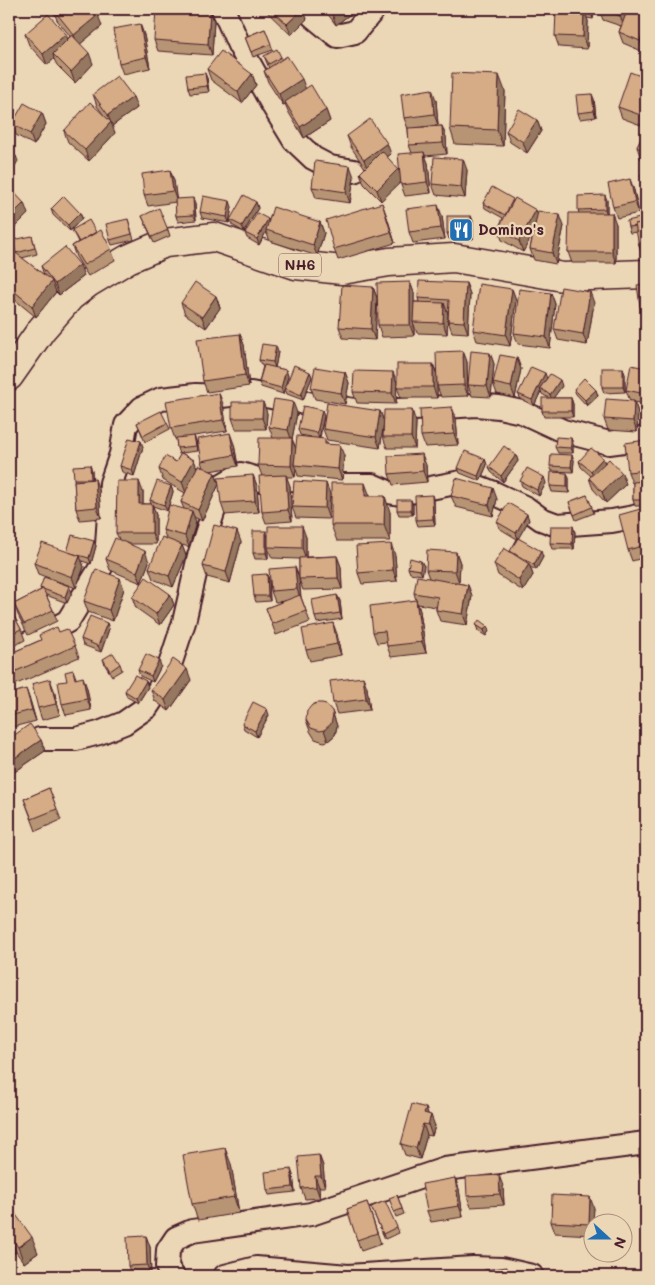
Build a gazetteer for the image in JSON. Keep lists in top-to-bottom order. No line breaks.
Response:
{"streets":{"highway":["NH6"]},"places":{"restaurant":["Domino's"]},"north":"right"}
